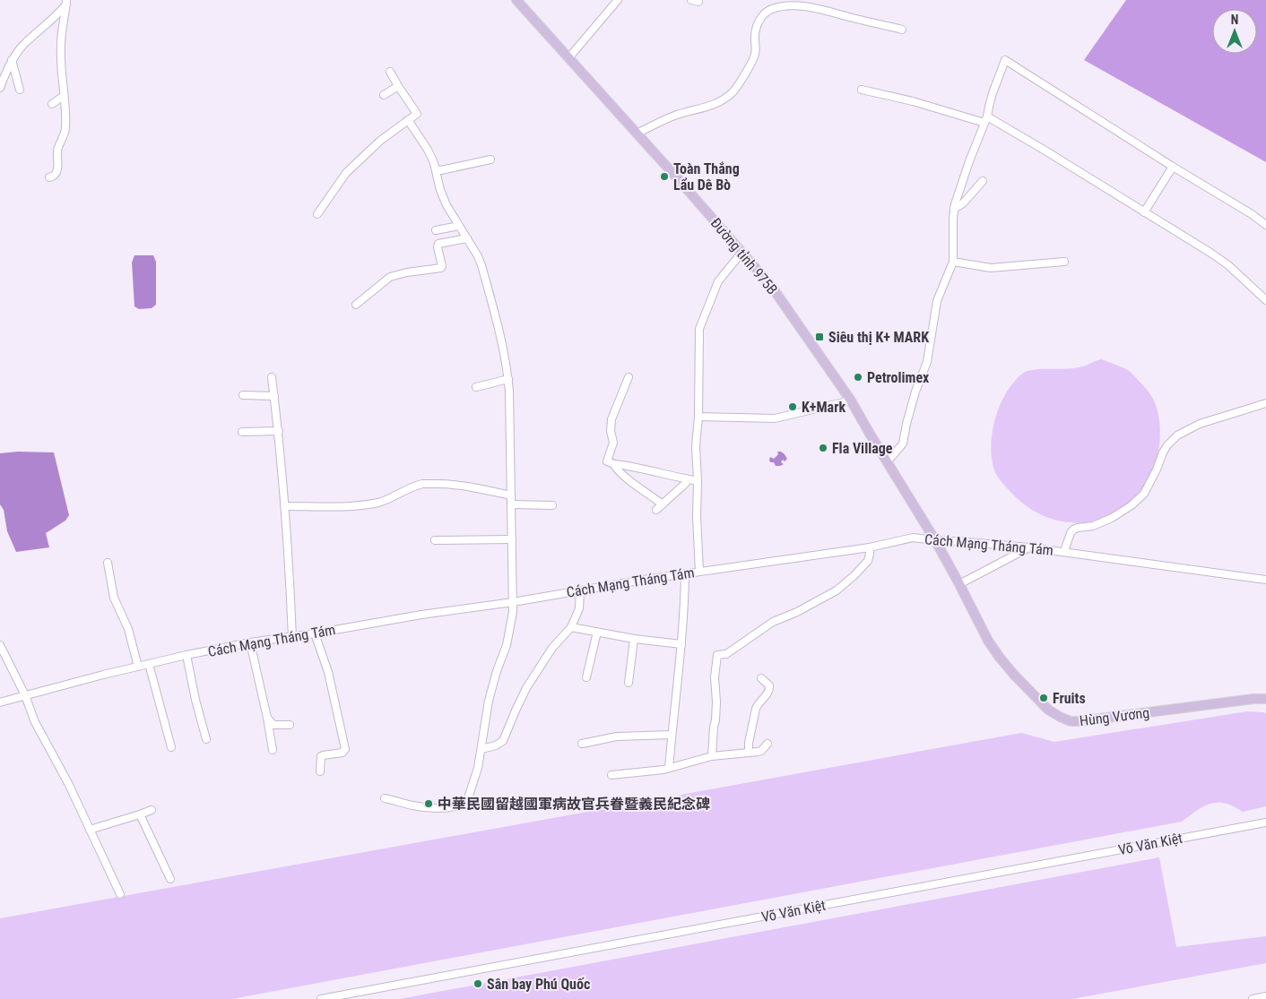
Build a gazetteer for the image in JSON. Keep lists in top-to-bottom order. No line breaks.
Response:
{"streets":{"main road":["Đường tỉnh 975B","Hùng Vương"],"street":["Cách Mạng Tháng Tám","Võ Văn Kiệt"]},"crossings":[["Đường tỉnh 975B","Cách Mạng Tháng Tám"],["Đường tỉnh 975B","Hùng Vương"],["Cách Mạng Tháng Tám","Hùng Vương"]],"places":{"other":["Toàn Thắng Lẩu Dê Bò","Petrolimex","K+Mark","Fla Village","Fruits","中華民國留越國軍病故官兵眷暨義民紀念碑","Sân bay Phú Quốc"],"transit":["Siêu thị K+ MARK"]},"north":"top"}
